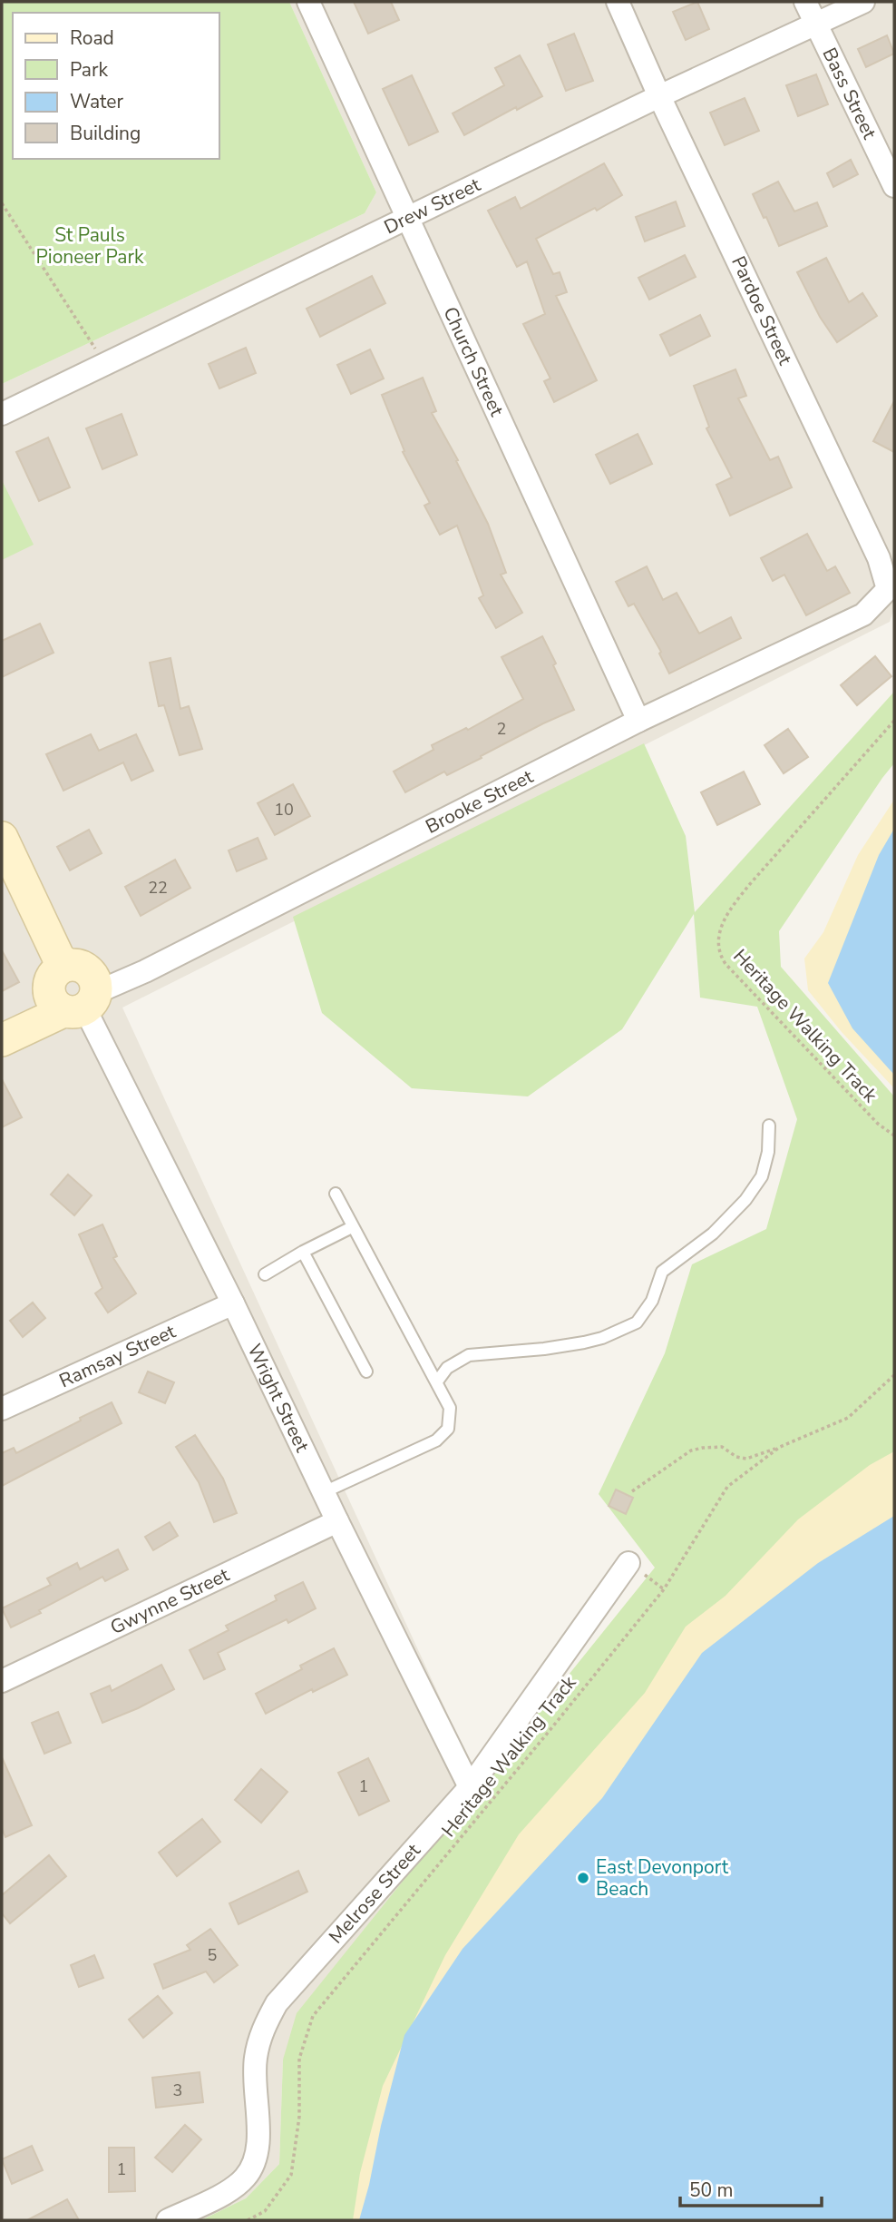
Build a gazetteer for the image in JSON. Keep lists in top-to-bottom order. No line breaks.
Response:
{"streets":{"street":["Bass Street","Drew Street","Pardoe Street","Church Street","Brooke Street","Ramsay Street","Wright Street","Gwynne Street","Melrose Street"],"path":["Heritage Walking Track"]},"crossings":[["Bass Street","Drew Street"],["Drew Street","Pardoe Street"],["Drew Street","Church Street"],["Pardoe Street","Brooke Street"],["Church Street","Brooke Street"],["Brooke Street","Wright Street"],["Ramsay Street","Wright Street"],["Wright Street","Gwynne Street"],["Wright Street","Melrose Street"]],"parks":["St Pauls Pioneer Park"],"places":["East Devonport Beach"],"house_numbers":["2","10","22","1","5","3","1"],"legend":["Road","Park","Water","Building"],"scale_bar":"50 m"}
